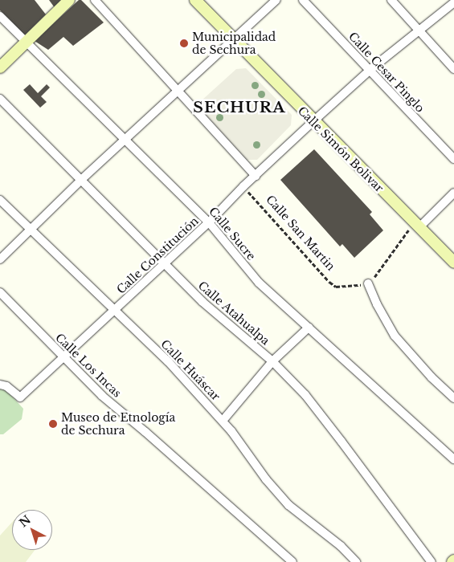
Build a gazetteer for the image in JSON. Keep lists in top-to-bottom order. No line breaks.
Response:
{"streets":{"street":["Calle Cesar Pinglo","Calle Simón Bolivar","Calle Sucre","Calle Constitución","Calle Atahualpa","Calle Los Incas","Calle Huáscar"],"path":["Calle San Martin"]},"crossings":[["Calle Cesar Pinglo","Calle Constitución"],["Calle Simón Bolivar","Calle Constitución"],["Calle San Martin","Calle Constitución"],["Calle Sucre","Calle Constitución"],["Calle Constitución","Calle Atahualpa"],["Calle Constitución","Calle Los Incas"],["Calle Constitución","Calle Huáscar"]],"districts":["SECHURA"],"places":["Municipalidad de Sechura","Museo de Etnología de Sechura"],"north":"top left"}
